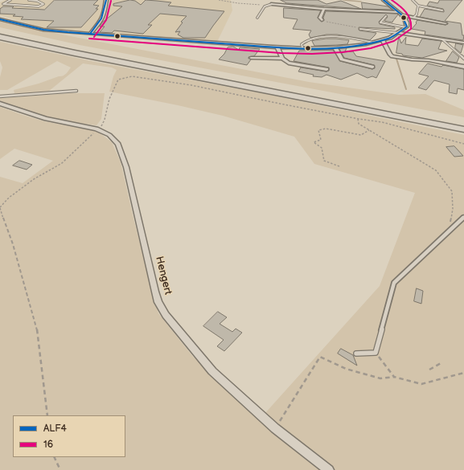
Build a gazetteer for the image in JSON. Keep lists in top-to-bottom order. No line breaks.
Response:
{"streets":{"street":["Hengert"]},"lines":["transit line ALF4","transit line 16"],"legend":["ALF4","16"]}
